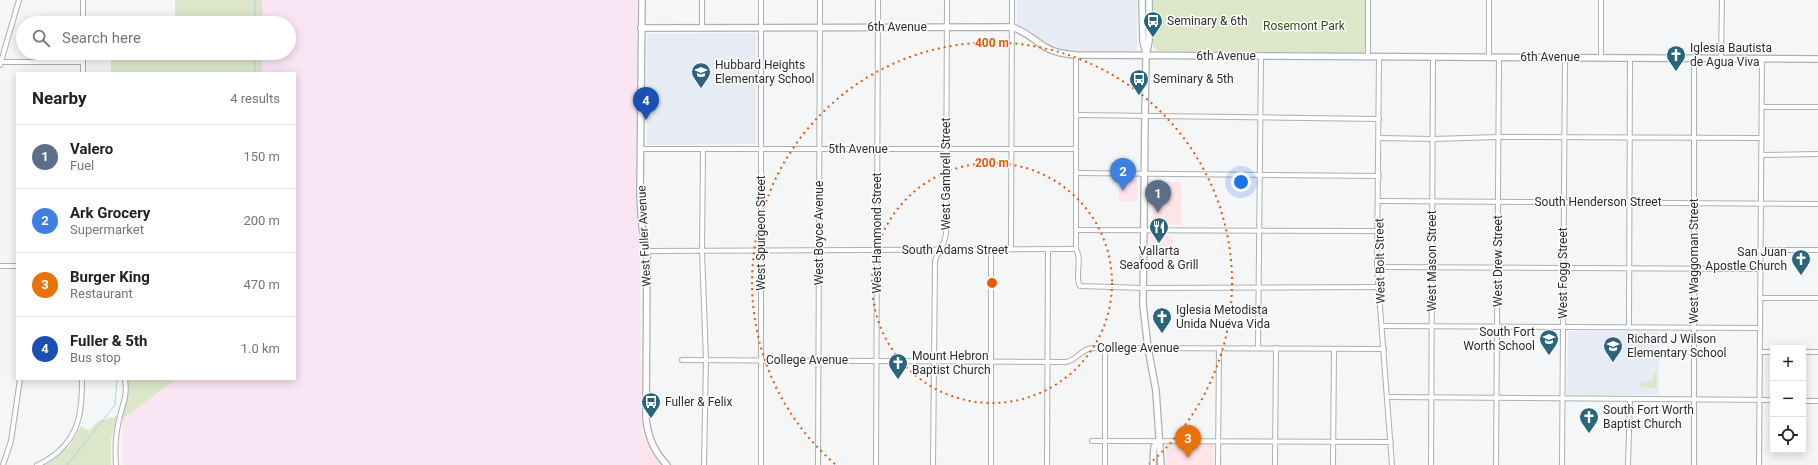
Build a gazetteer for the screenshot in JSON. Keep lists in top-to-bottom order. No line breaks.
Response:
{"streets":{"street":["6th Avenue","5th Avenue","West Gambrell Street","South Henderson Street","West Spurgeon Street","West Boyce Avenue","West Hammond Street","West Fuller Avenue","South Adams Street","West Bolt Street","West Mason Street","West Drew Street","West Waggoman Street","West Fogg Street","College Avenue"]},"crossings":[["6th Avenue","West Gambrell Street"],["6th Avenue","West Spurgeon Street"],["6th Avenue","West Boyce Avenue"],["6th Avenue","West Hammond Street"],["6th Avenue","West Fuller Avenue"],["6th Avenue","West Bolt Street"],["6th Avenue","West Mason Street"],["6th Avenue","West Drew Street"],["6th Avenue","West Waggoman Street"],["6th Avenue","West Fogg Street"],["5th Avenue","West Gambrell Street"],["5th Avenue","West Spurgeon Street"],["5th Avenue","West Boyce Avenue"],["5th Avenue","West Hammond Street"],["5th Avenue","West Fuller Avenue"],["West Gambrell Street","South Adams Street"],["West Gambrell Street","College Avenue"],["South Henderson Street","West Bolt Street"],["South Henderson Street","West Mason Street"],["South Henderson Street","West Drew Street"],["South Henderson Street","West Waggoman Street"],["South Henderson Street","West Fogg Street"],["West Spurgeon Street","South Adams Street"],["West Spurgeon Street","College Avenue"],["West Boyce Avenue","South Adams Street"],["West Boyce Avenue","College Avenue"],["West Hammond Street","South Adams Street"],["West Hammond Street","College Avenue"],["West Fuller Avenue","South Adams Street"],["West Bolt Street","College Avenue"]],"parks":["Rosemont Park"],"places":{"bus stop":["Seminary & 6th","Seminary & 5th","Fuller & Felix"],"church":["Iglesia Bautista de Agua Viva","San Juan Apostle Church","Iglesia Metodista Unida Nueva Vida","Mount Hebron Baptist Church","South Fort Worth Baptist Church"],"school or university":["Hubbard Heights Elementary School","South Fort Worth School","Richard J Wilson Elementary School"],"restaurant":["Vallarta Seafood & Grill"]},"page":{"search":"Search here","heading":["Nearby","4 results"],"pins":["4","2","1","3"],"list":[{"mark":"1","name":"Valero","note":"Fuel","value":"150 m"},{"mark":"2","name":"Ark Grocery","note":"Supermarket","value":"200 m"},{"mark":"3","name":"Burger King","note":"Restaurant","value":"470 m"},{"mark":"4","name":"Fuller & 5th","note":"Bus stop","value":"1.0 km"}],"map_buttons":["+","−"]},"rings":["400 m","200 m"]}
